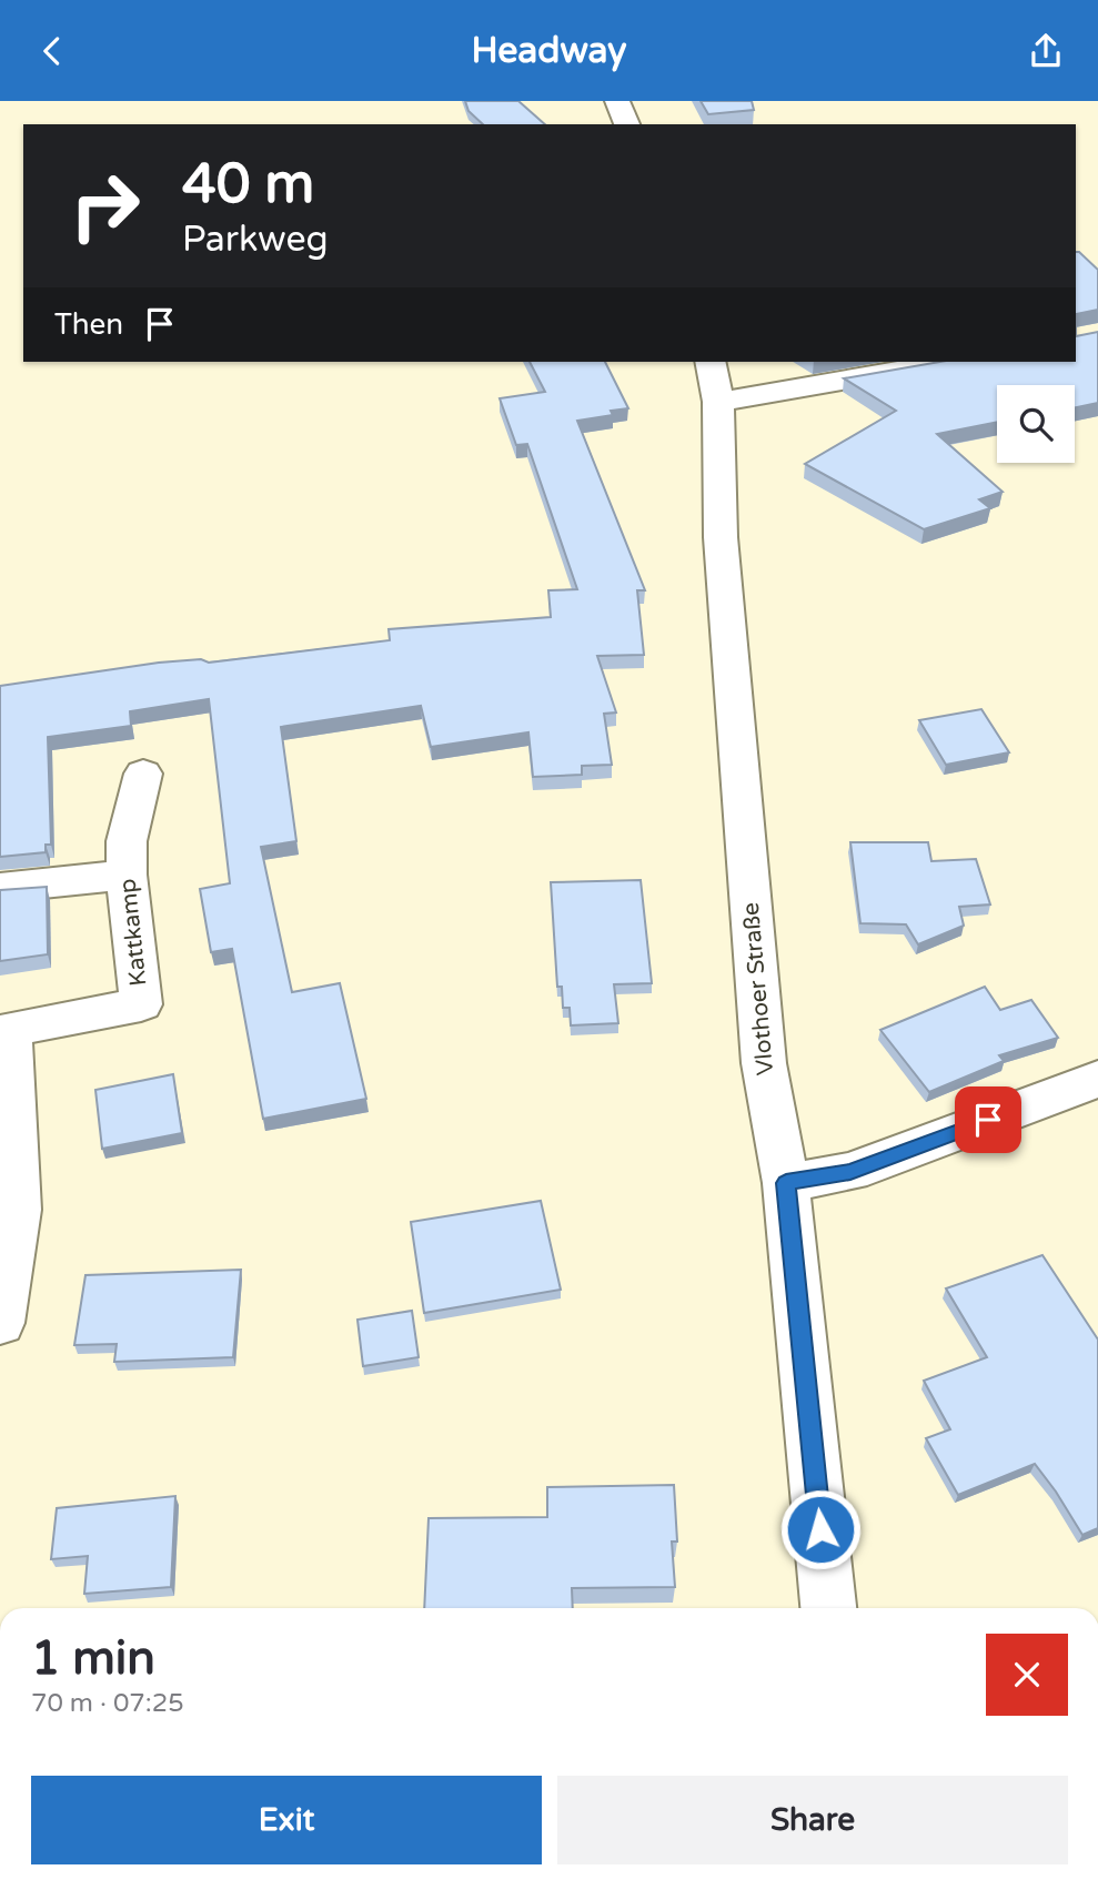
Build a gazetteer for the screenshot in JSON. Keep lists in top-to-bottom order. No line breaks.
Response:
{"streets":{"street":["Kattkamp","Vlothoer Straße"]},"page":{"header":"Headway","turn":["40 m","Parkweg"],"then":"Then","heading":["1 min","70 m · 07:25"],"buttons":["Exit","Share"]}}
